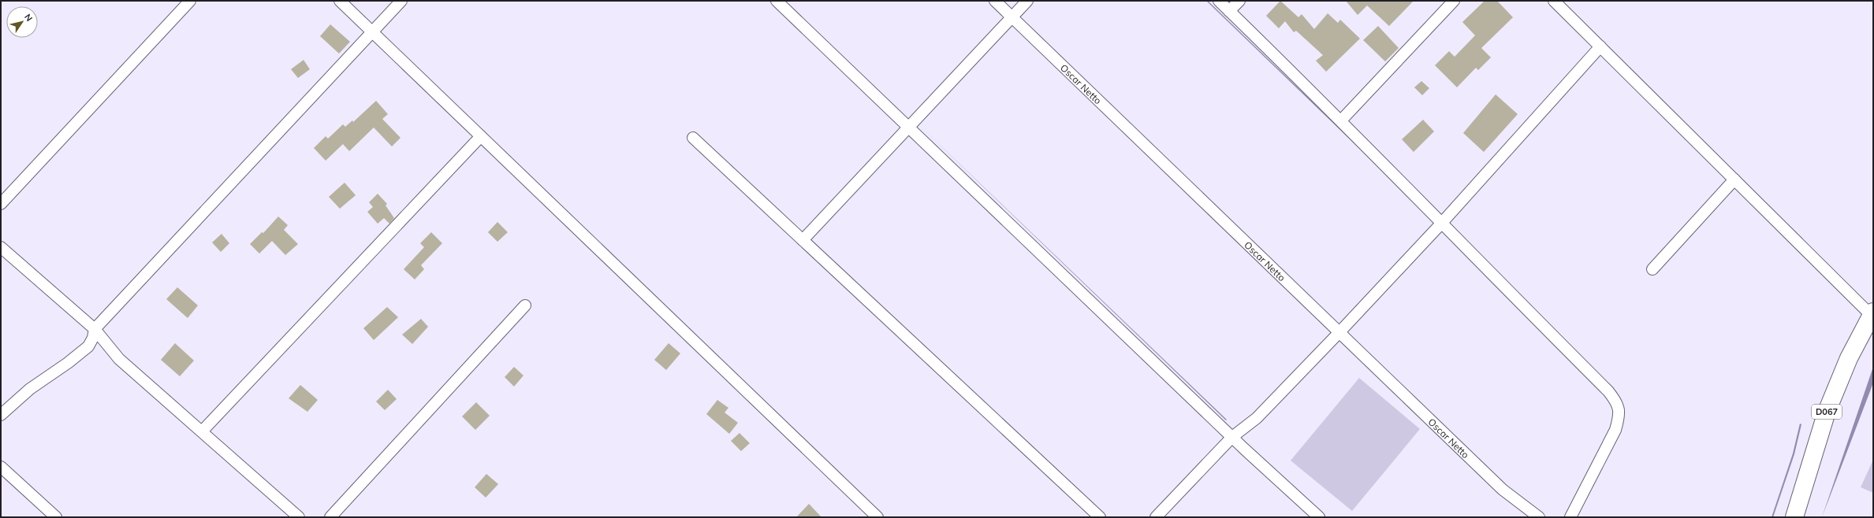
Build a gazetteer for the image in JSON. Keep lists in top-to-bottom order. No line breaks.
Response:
{"streets":{"main road":["D067"],"street":["Oscar Netto"]},"north":"top right"}
